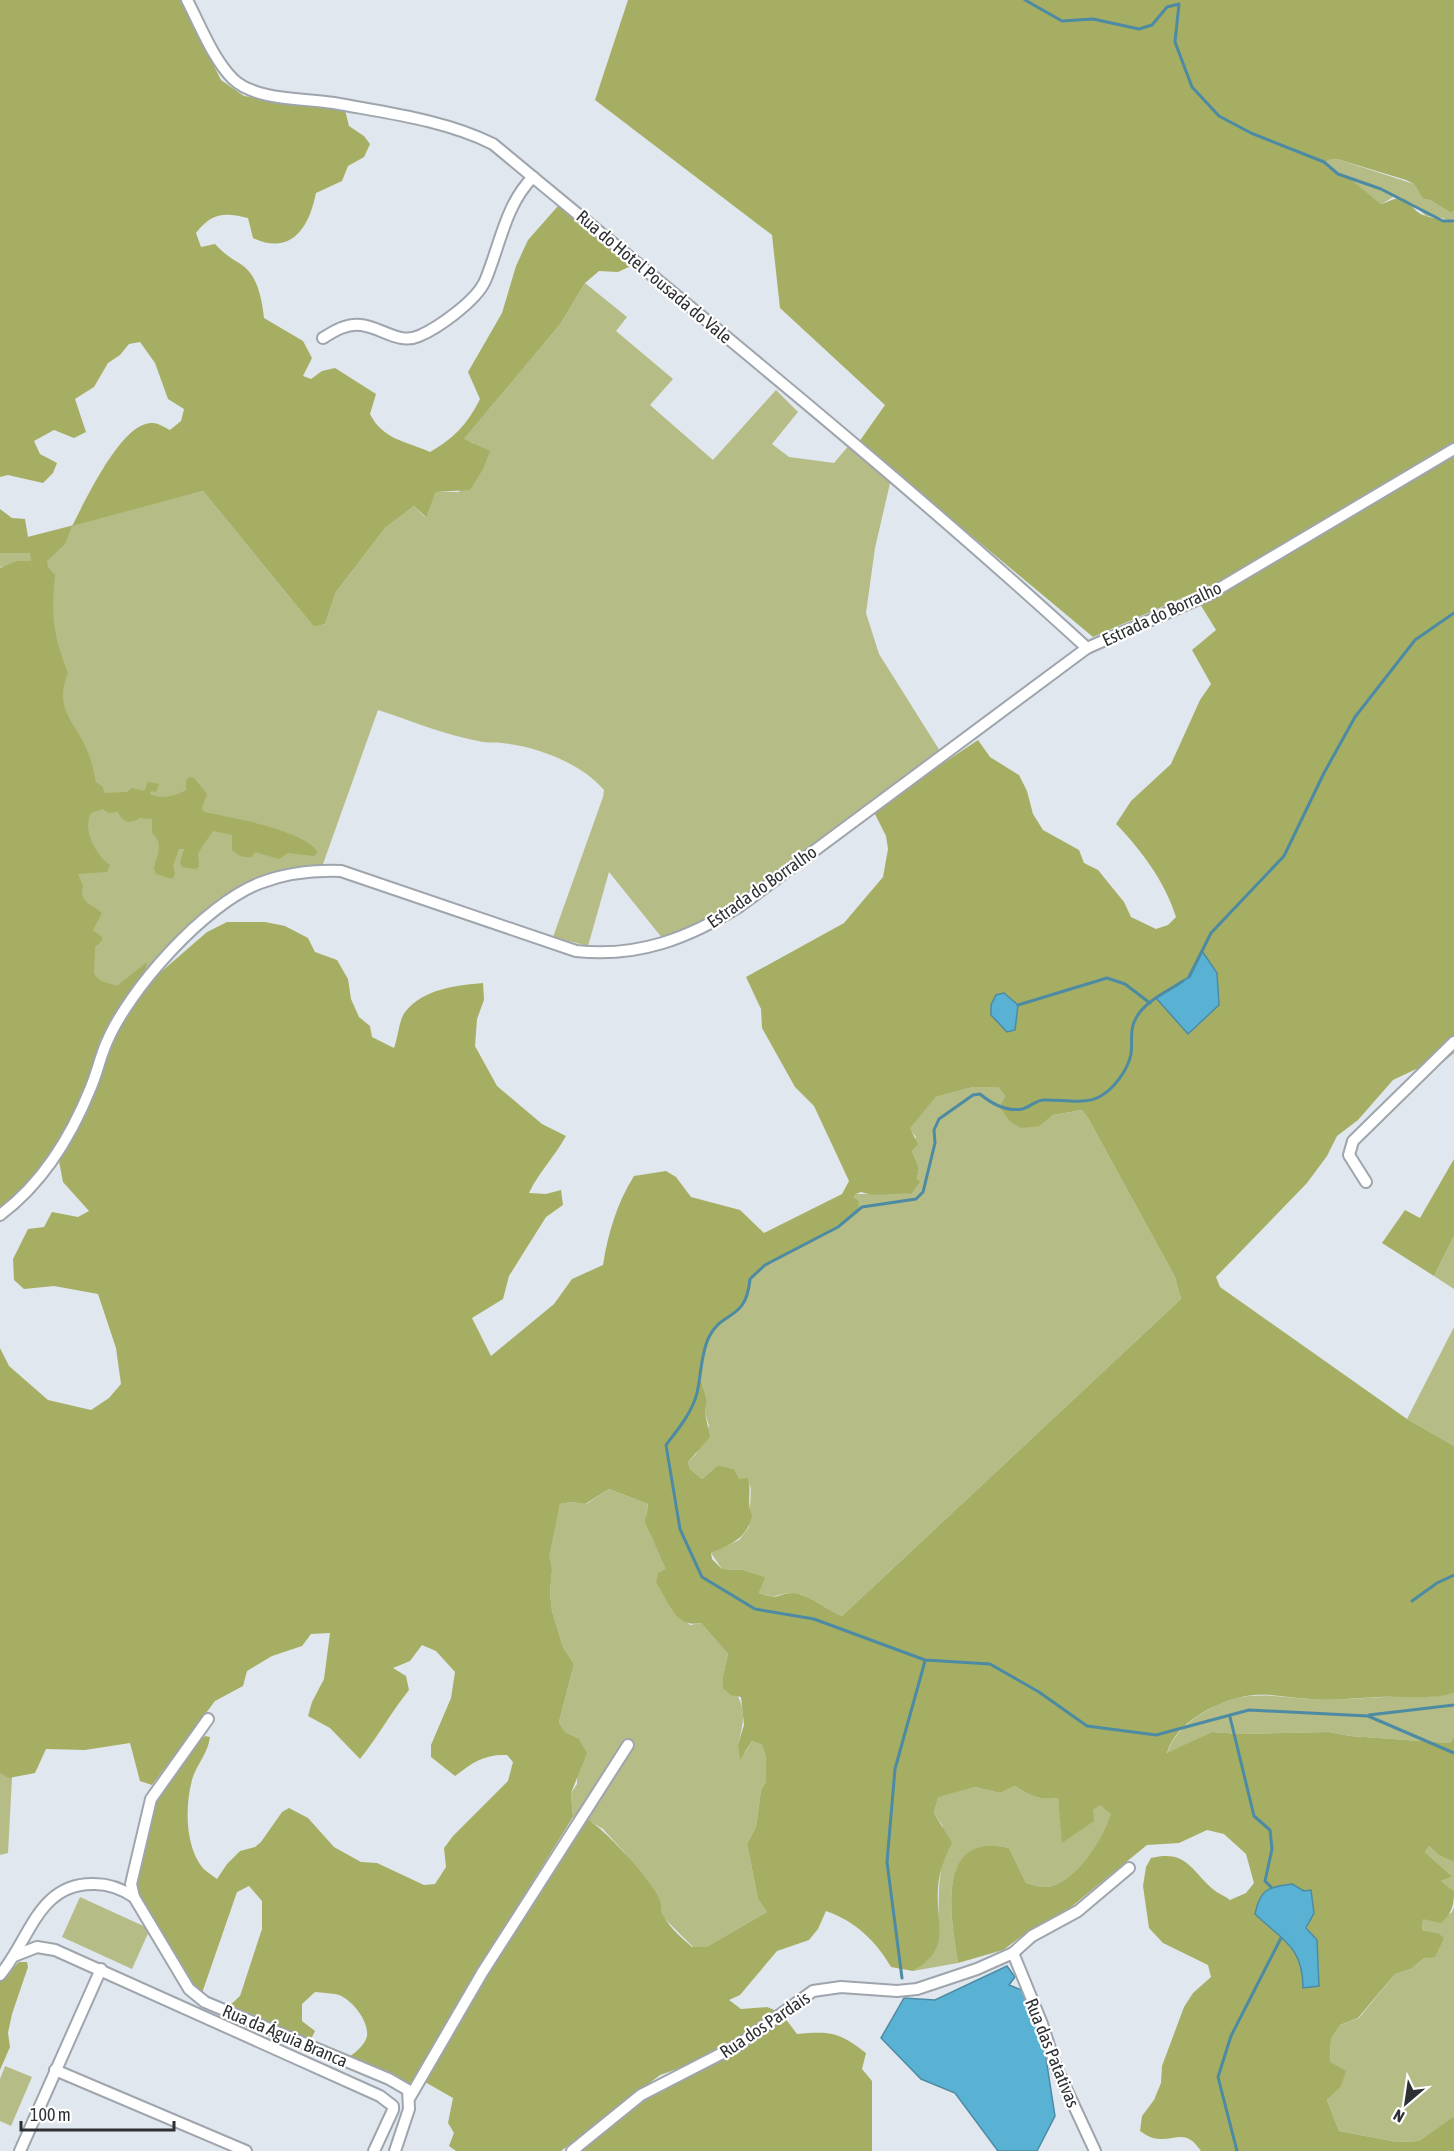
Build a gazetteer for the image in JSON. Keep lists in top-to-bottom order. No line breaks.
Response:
{"streets":{"street":["Rua do Hotel Pousada do Vale","Estrada do Borralho","Rua dos Pardais","Rua da Águia Branca","Rua das Patativas"]},"crossings":[["Rua do Hotel Pousada do Vale","Estrada do Borralho"],["Rua dos Pardais","Rua das Patativas"]],"scale_bar":"100 m","north":"bottom left"}
